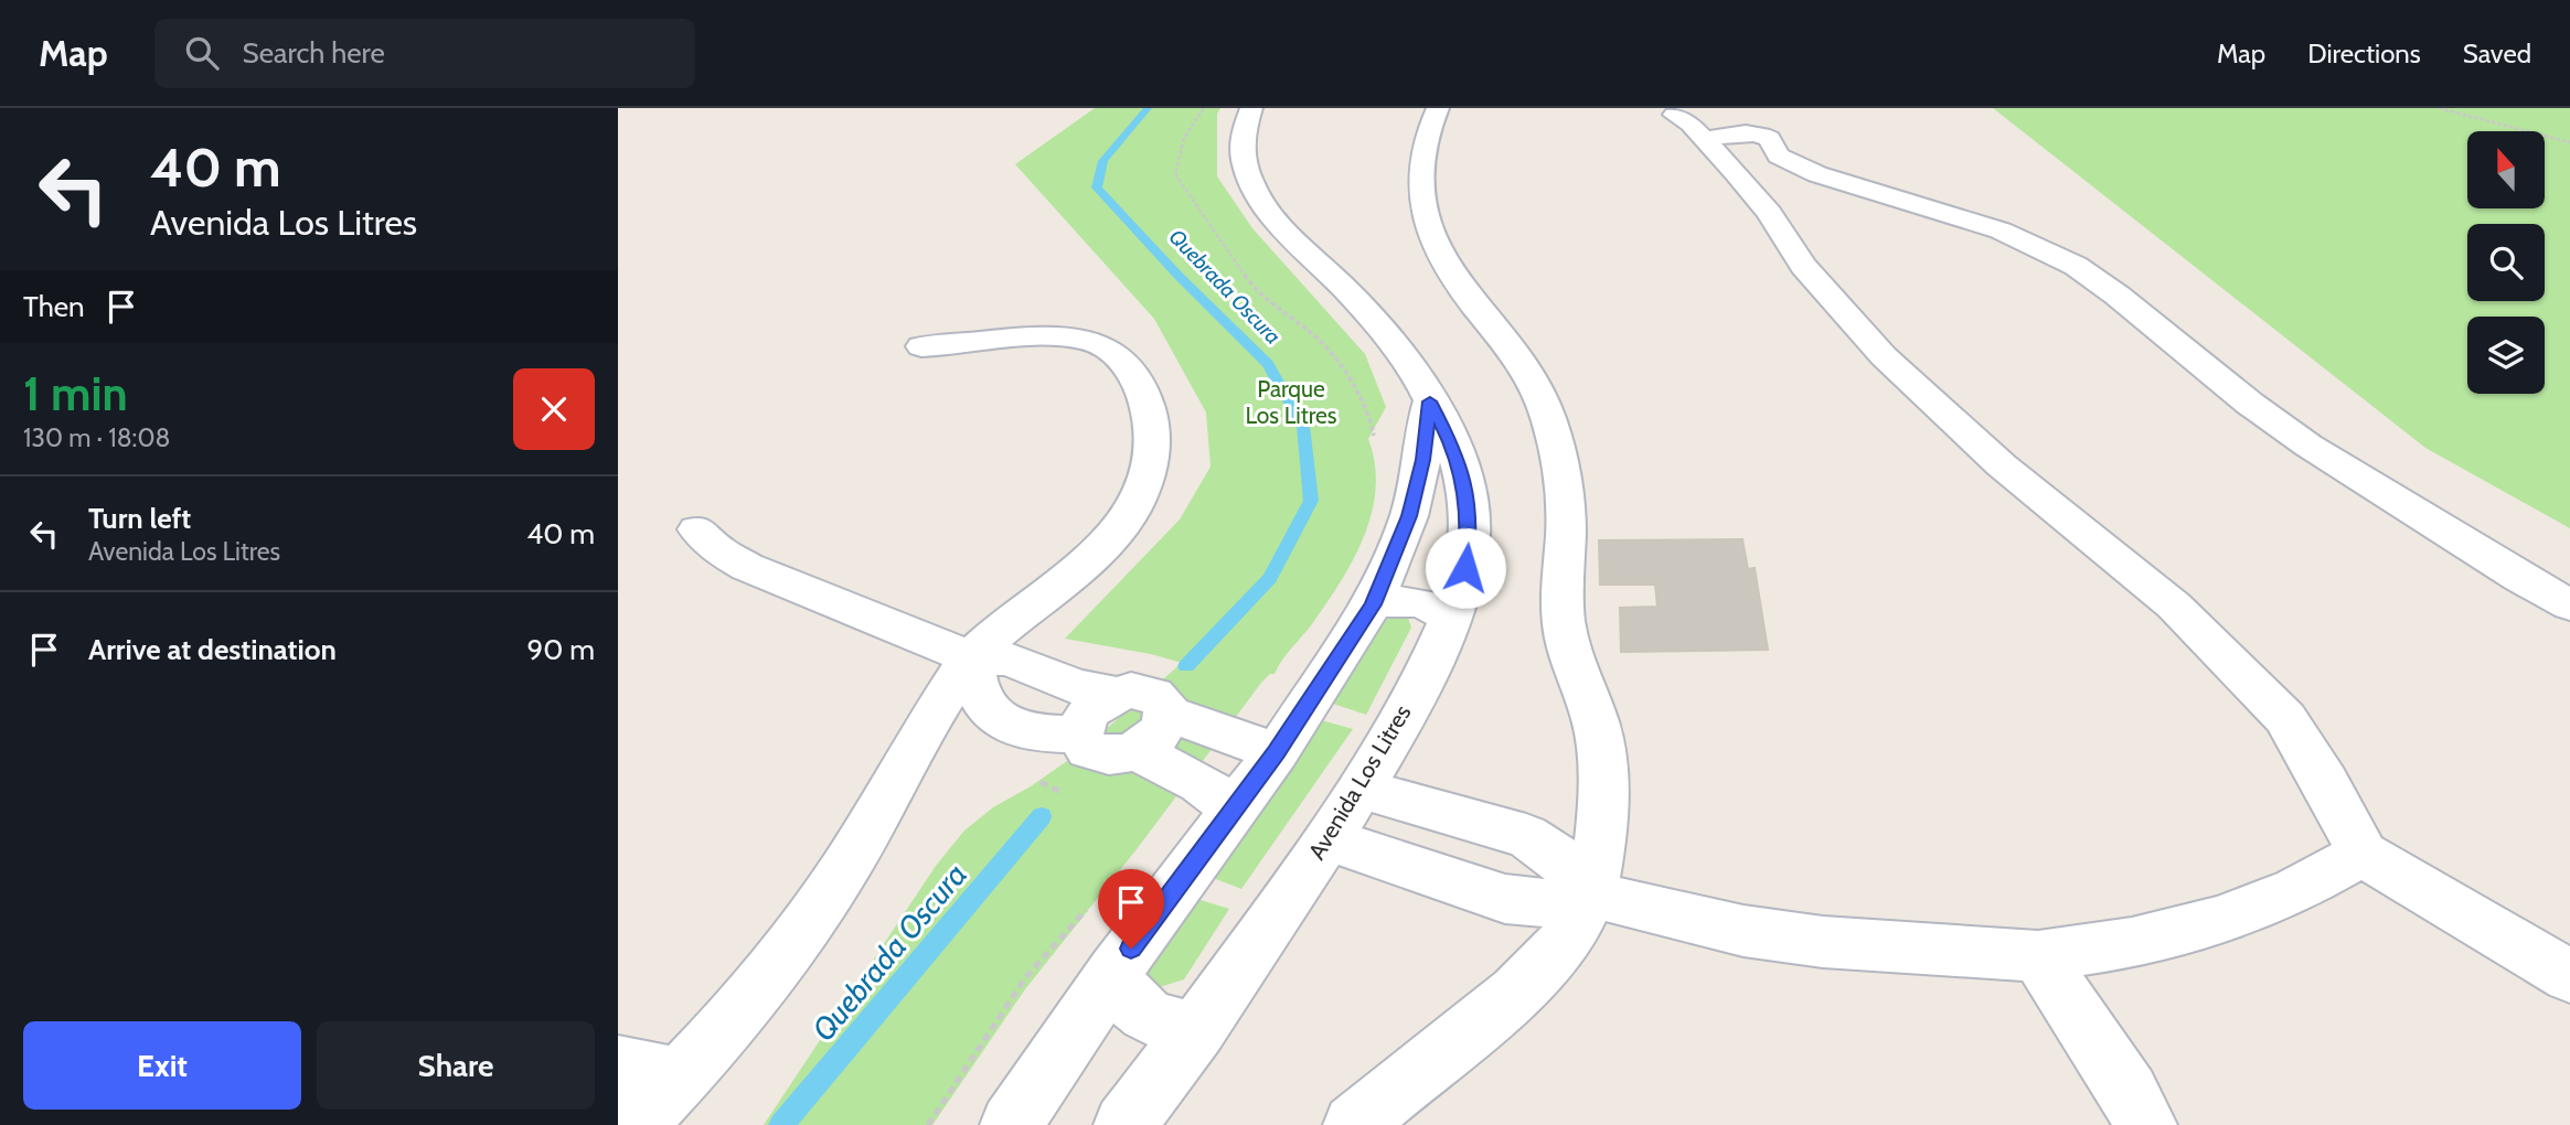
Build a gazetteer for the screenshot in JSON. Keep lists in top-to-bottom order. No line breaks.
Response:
{"streets":{"street":["Avenida Los Litres"]},"water":["Quebrada Oscura"],"parks":["Parque Los Litres"],"north":"top","page":{"header":"Map","search":"Search here","nav":["Map","Directions","Saved"],"turn":["40 m","Avenida Los Litres"],"then":"Then","heading":["1 min","130 m · 18:08"],"list":[{"name":"Turn left","note":"Avenida Los Litres","value":"40 m"},{"name":"Arrive at destination","value":"90 m"}],"buttons":["Exit","Share"]}}
